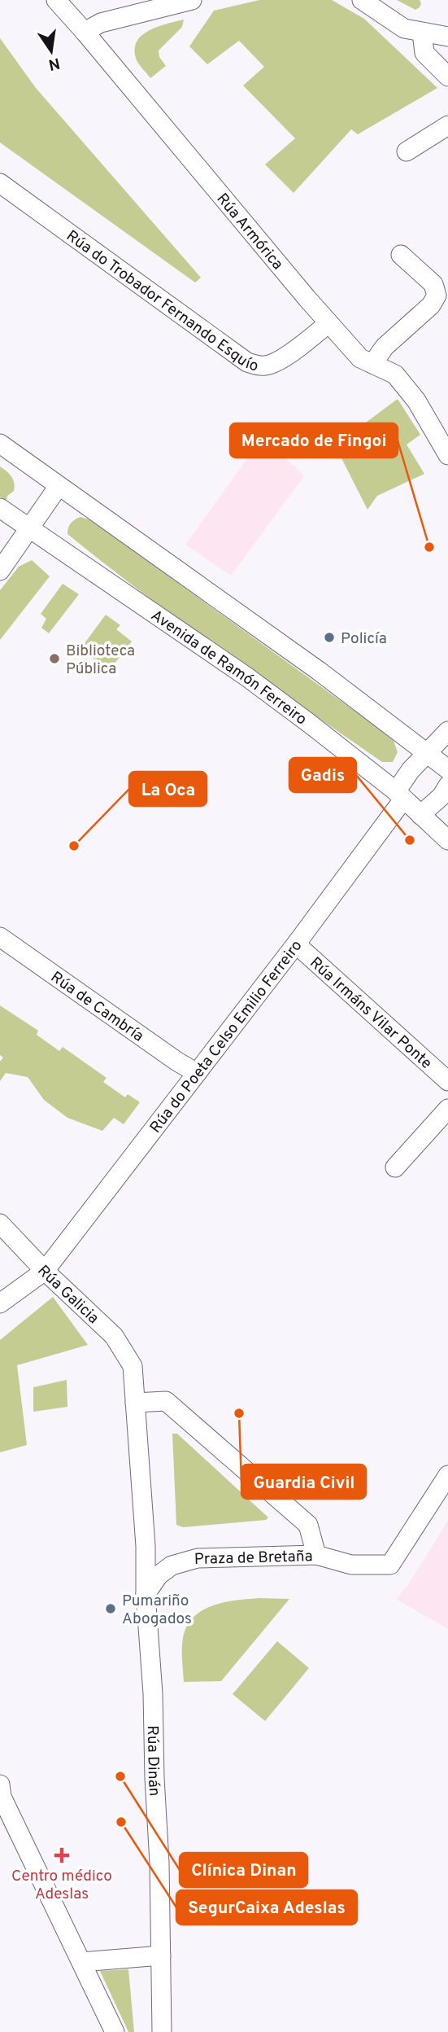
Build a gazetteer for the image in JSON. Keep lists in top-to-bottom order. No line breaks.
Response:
{"streets":{"street":["Rúa Armórica","Rúa do Trobador Fernando Esquío","Avenida de Ramón Ferreiro","Rúa de Cambría","Rúa Irmáns Vilar Ponte","Rúa do Poeta Celso Emilio Ferreiro","Rúa Galicia","Praza de Bretaña","Rúa Dinán"]},"crossings":[["Rúa Armórica","Rúa do Trobador Fernando Esquío"],["Avenida de Ramón Ferreiro","Rúa do Poeta Celso Emilio Ferreiro"],["Rúa de Cambría","Rúa do Poeta Celso Emilio Ferreiro"],["Rúa Irmáns Vilar Ponte","Rúa do Poeta Celso Emilio Ferreiro"],["Rúa do Poeta Celso Emilio Ferreiro","Rúa Galicia"],["Rúa Galicia","Praza de Bretaña"],["Praza de Bretaña","Rúa Dinán"]],"places":{"other":["Mercado de Fingoi","Policía","Biblioteca Pública","Gadis","La Oca","Guardia Civil","Pumariño Abogados","Clínica Dinan","SegurCaixa Adeslas"],"health":["Centro médico Adeslas"]},"north":"bottom"}
